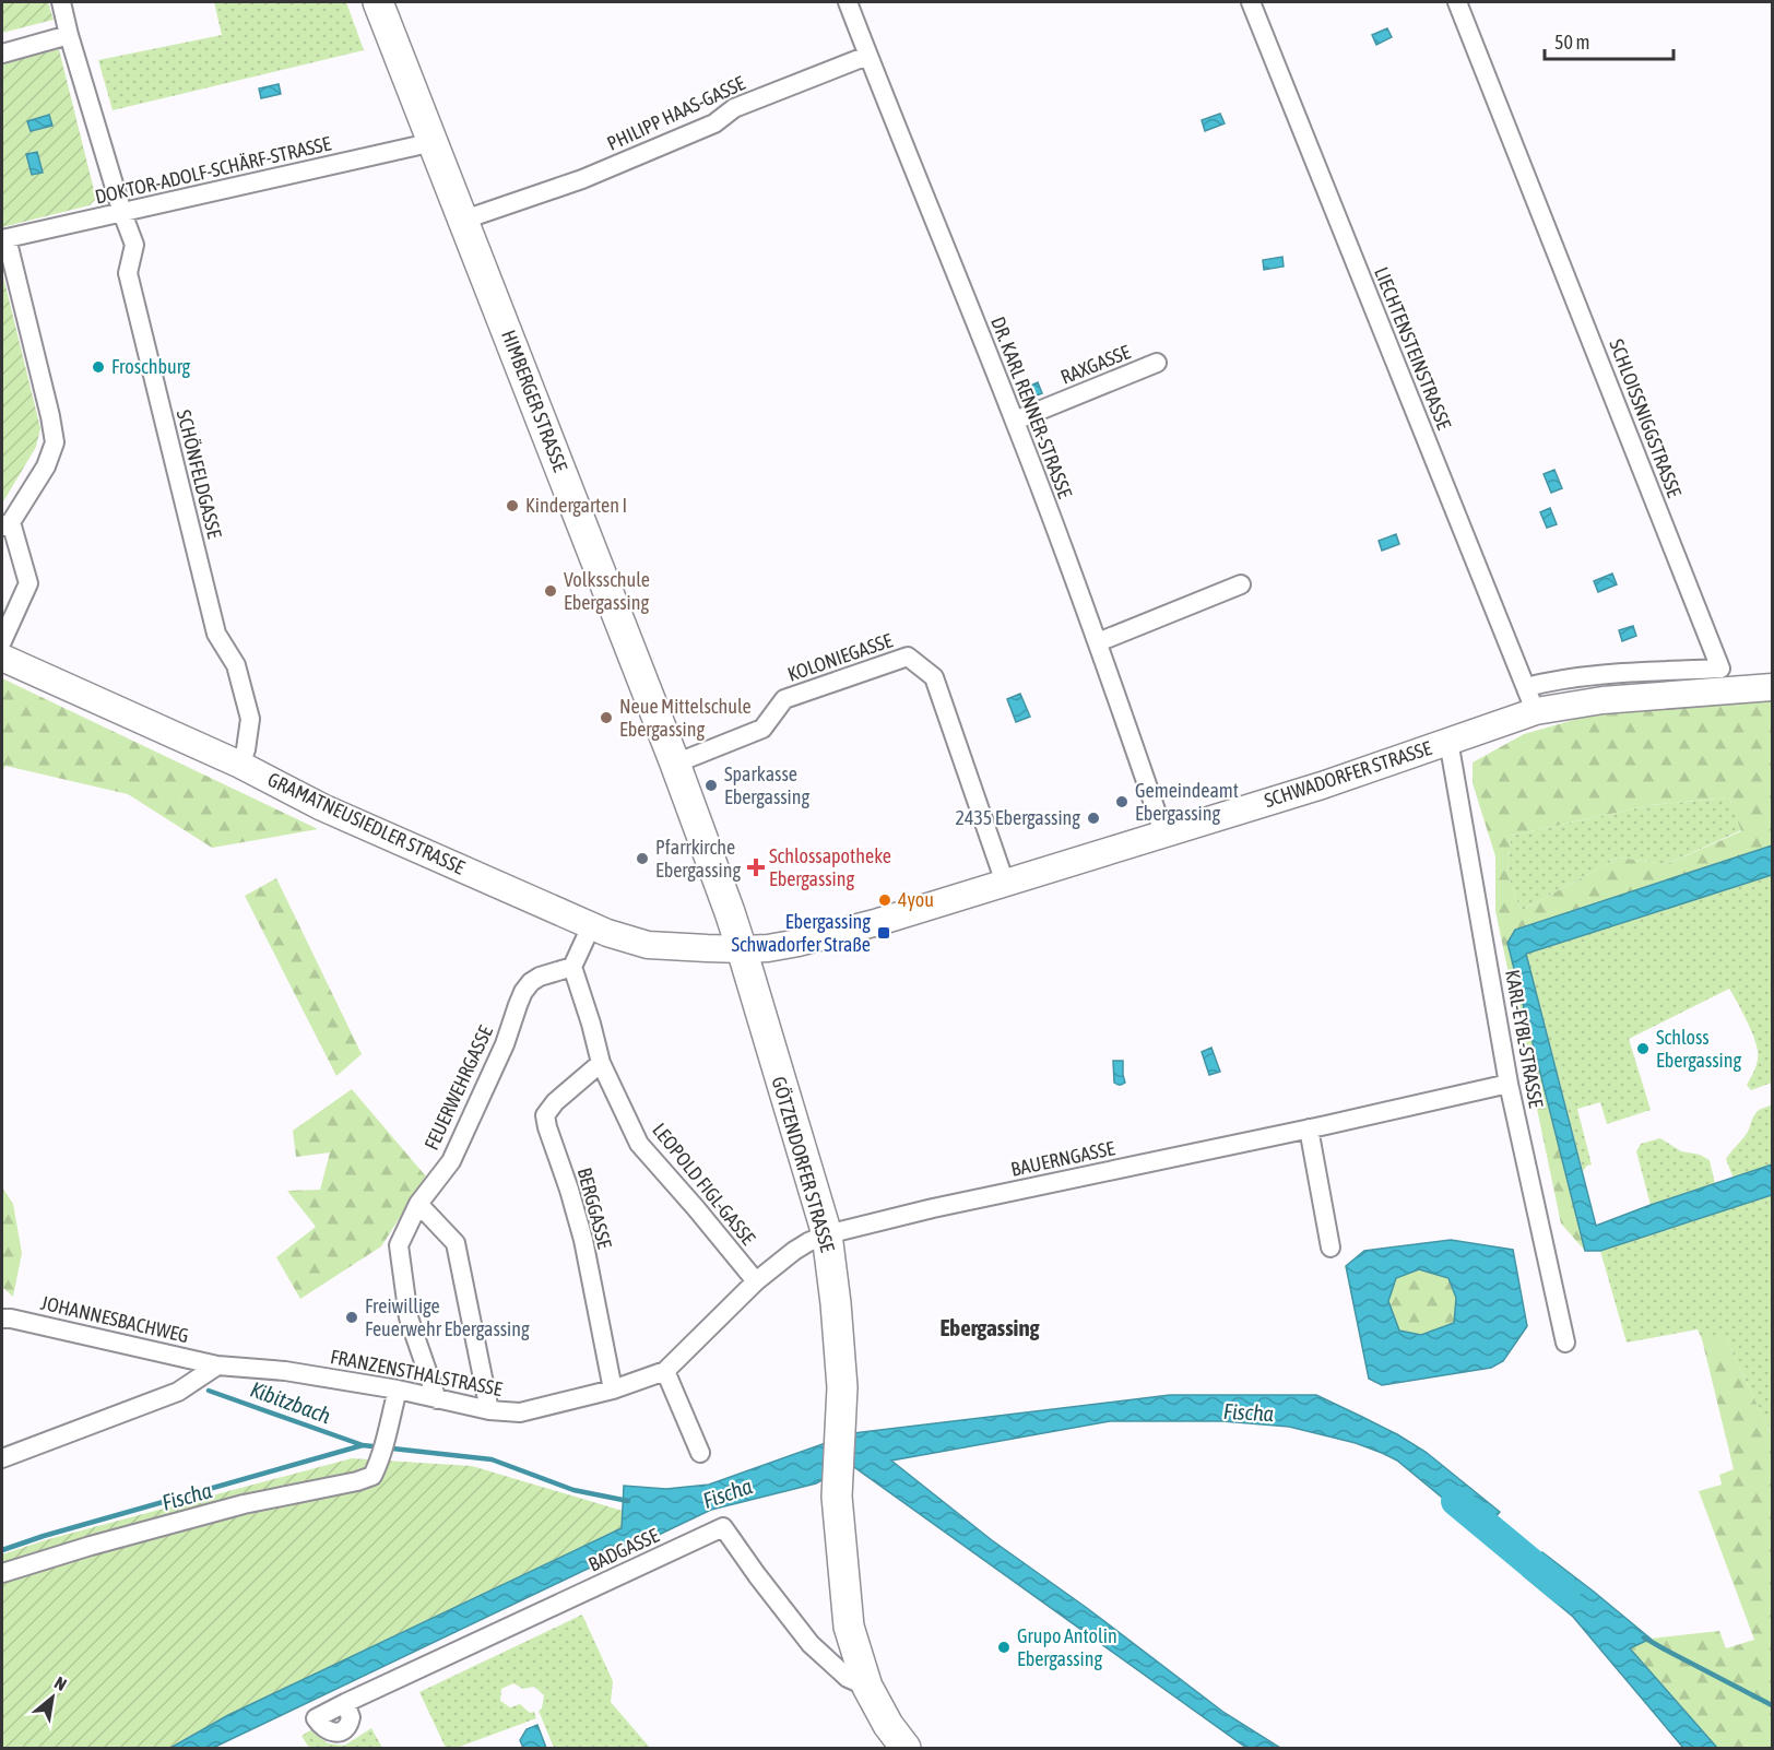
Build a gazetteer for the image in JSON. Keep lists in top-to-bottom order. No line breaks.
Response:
{"streets":{"main road":["HIMBERGER STRASSE","SCHWADORFER STRASSE","GRAMATNEUSIEDLER STRASSE","GÖTZENDORFER STRASSE"],"street":["PHILIPP HAAS-GASSE","DOKTOR-ADOLF-SCHÄRF-STRASSE","LIECHTENSTEINSTRASSE","RAXGASSE","DR. KARL RENNER-STRASSE","SCHLOISSNIGGSTRASSE","SCHÖNFELDGASSE","KOLONIEGASSE","KARL-EYBL-STRASSE","FEUERWEHRGASSE","BAUERNGASSE","LEOPOLD FIGL-GASSE","BERGGASSE","JOHANNESBACHWEG","FRANZENSTHALSTRASSE","BADGASSE"]},"crossings":[["PHILIPP HAAS-GASSE","HIMBERGER STRASSE"],["PHILIPP HAAS-GASSE","DR. KARL RENNER-STRASSE"],["DOKTOR-ADOLF-SCHÄRF-STRASSE","HIMBERGER STRASSE"],["DOKTOR-ADOLF-SCHÄRF-STRASSE","SCHÖNFELDGASSE"],["LIECHTENSTEINSTRASSE","SCHLOISSNIGGSTRASSE"],["LIECHTENSTEINSTRASSE","SCHWADORFER STRASSE"],["RAXGASSE","DR. KARL RENNER-STRASSE"],["HIMBERGER STRASSE","KOLONIEGASSE"],["HIMBERGER STRASSE","SCHWADORFER STRASSE"],["HIMBERGER STRASSE","GRAMATNEUSIEDLER STRASSE"],["HIMBERGER STRASSE","GÖTZENDORFER STRASSE"],["DR. KARL RENNER-STRASSE","SCHWADORFER STRASSE"],["SCHÖNFELDGASSE","GRAMATNEUSIEDLER STRASSE"],["KOLONIEGASSE","SCHWADORFER STRASSE"],["SCHWADORFER STRASSE","GRAMATNEUSIEDLER STRASSE"],["SCHWADORFER STRASSE","KARL-EYBL-STRASSE"],["SCHWADORFER STRASSE","GÖTZENDORFER STRASSE"],["GRAMATNEUSIEDLER STRASSE","GÖTZENDORFER STRASSE"],["KARL-EYBL-STRASSE","BAUERNGASSE"],["FEUERWEHRGASSE","LEOPOLD FIGL-GASSE"],["FEUERWEHRGASSE","FRANZENSTHALSTRASSE"],["BAUERNGASSE","GÖTZENDORFER STRASSE"],["BAUERNGASSE","FRANZENSTHALSTRASSE"],["GÖTZENDORFER STRASSE","FRANZENSTHALSTRASSE"],["GÖTZENDORFER STRASSE","BADGASSE"],["LEOPOLD FIGL-GASSE","BERGGASSE"],["LEOPOLD FIGL-GASSE","FRANZENSTHALSTRASSE"],["BERGGASSE","FRANZENSTHALSTRASSE"],["JOHANNESBACHWEG","FRANZENSTHALSTRASSE"]],"districts":["Ebergassing"],"water":["Kibitzbach","Fischa"],"places":{"other":["Froschburg","Kindergarten I","Volksschule Ebergassing","Neue Mittelschule Ebergassing","Sparkasse Ebergassing","Gemeindeamt Ebergassing","2435 Ebergassing","Pfarrkirche Ebergassing","4you","Schloss Ebergassing","Freiwillige Feuerwehr Ebergassing","Grupo Antolin Ebergassing"],"health":["Schlossapotheke Ebergassing"],"transit":["Ebergassing Schwadorfer Straße"]},"scale_bar":"50 m","north":"top right"}
